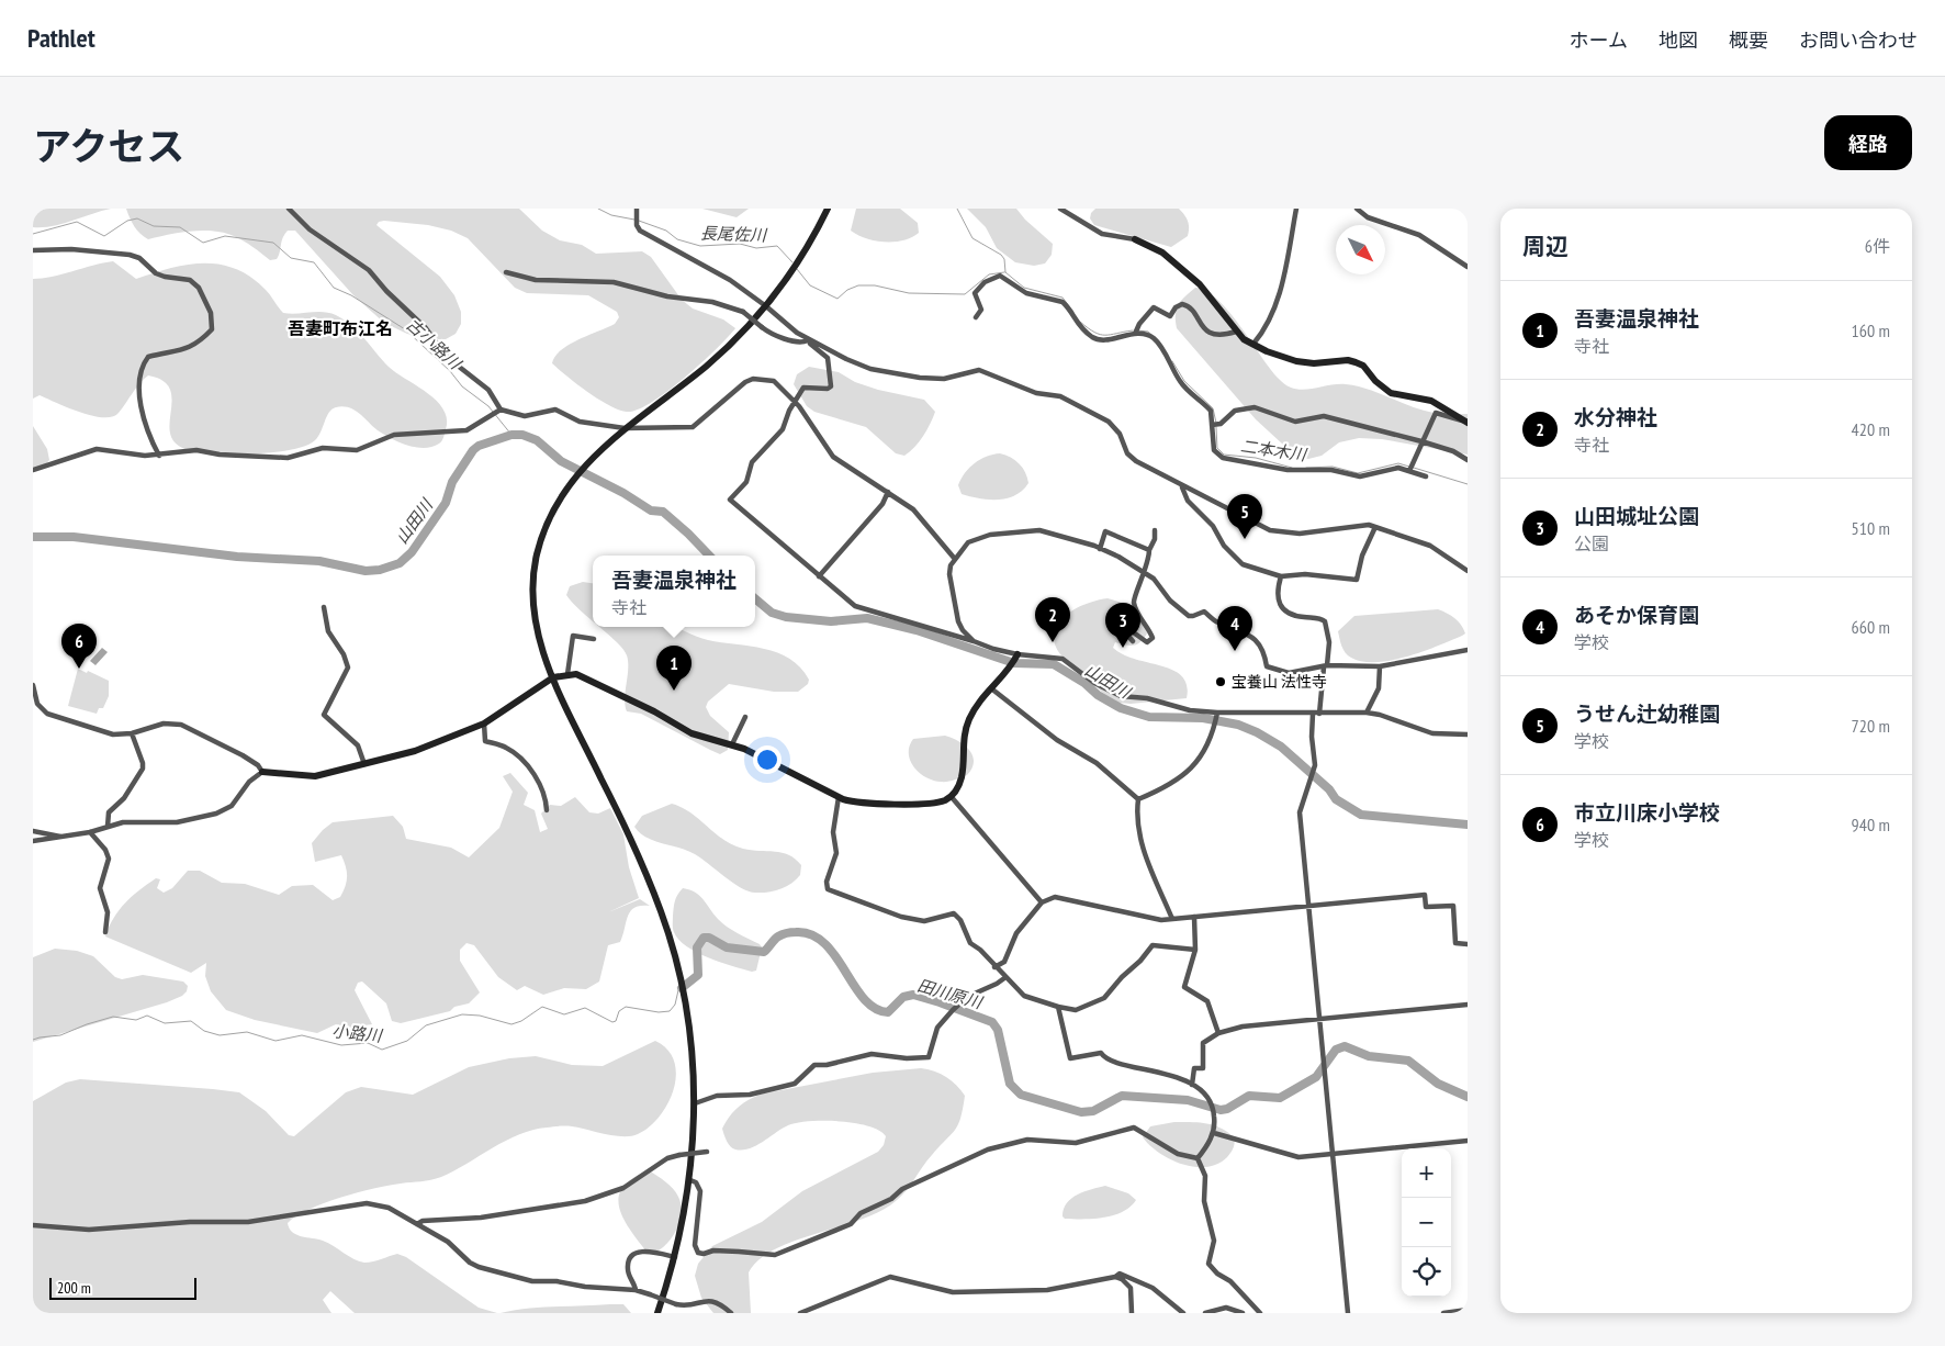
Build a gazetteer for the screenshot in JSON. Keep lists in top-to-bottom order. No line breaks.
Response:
{"districts":["吾妻町布江名"],"water":["長尾佐川","古小路川","二本木川","山田川","田川原川","小路川"],"places":["宝養山 法性寺"],"scale_bar":"200 m","north":"bottom right","page":{"header":"Pathlet","nav":["ホーム","地図","概要","お問い合わせ"],"title":"アクセス","buttons":"経路","heading":["周辺","6件"],"list":[{"mark":"1","name":"吾妻温泉神社","note":"寺社","value":"160 m"},{"mark":"2","name":"水分神社","note":"寺社","value":"420 m"},{"mark":"3","name":"山田城址公園","note":"公園","value":"510 m"},{"mark":"4","name":"あそか保育園","note":"学校","value":"660 m"},{"mark":"5","name":"うせん辻幼稚園","note":"学校","value":"720 m"},{"mark":"6","name":"市立川床小学校","note":"学校","value":"940 m"}],"pins":["5","2","3","4","6","1"],"popup":["吾妻温泉神社","寺社"],"map_buttons":["+","−"],"scale":"200 m"}}
